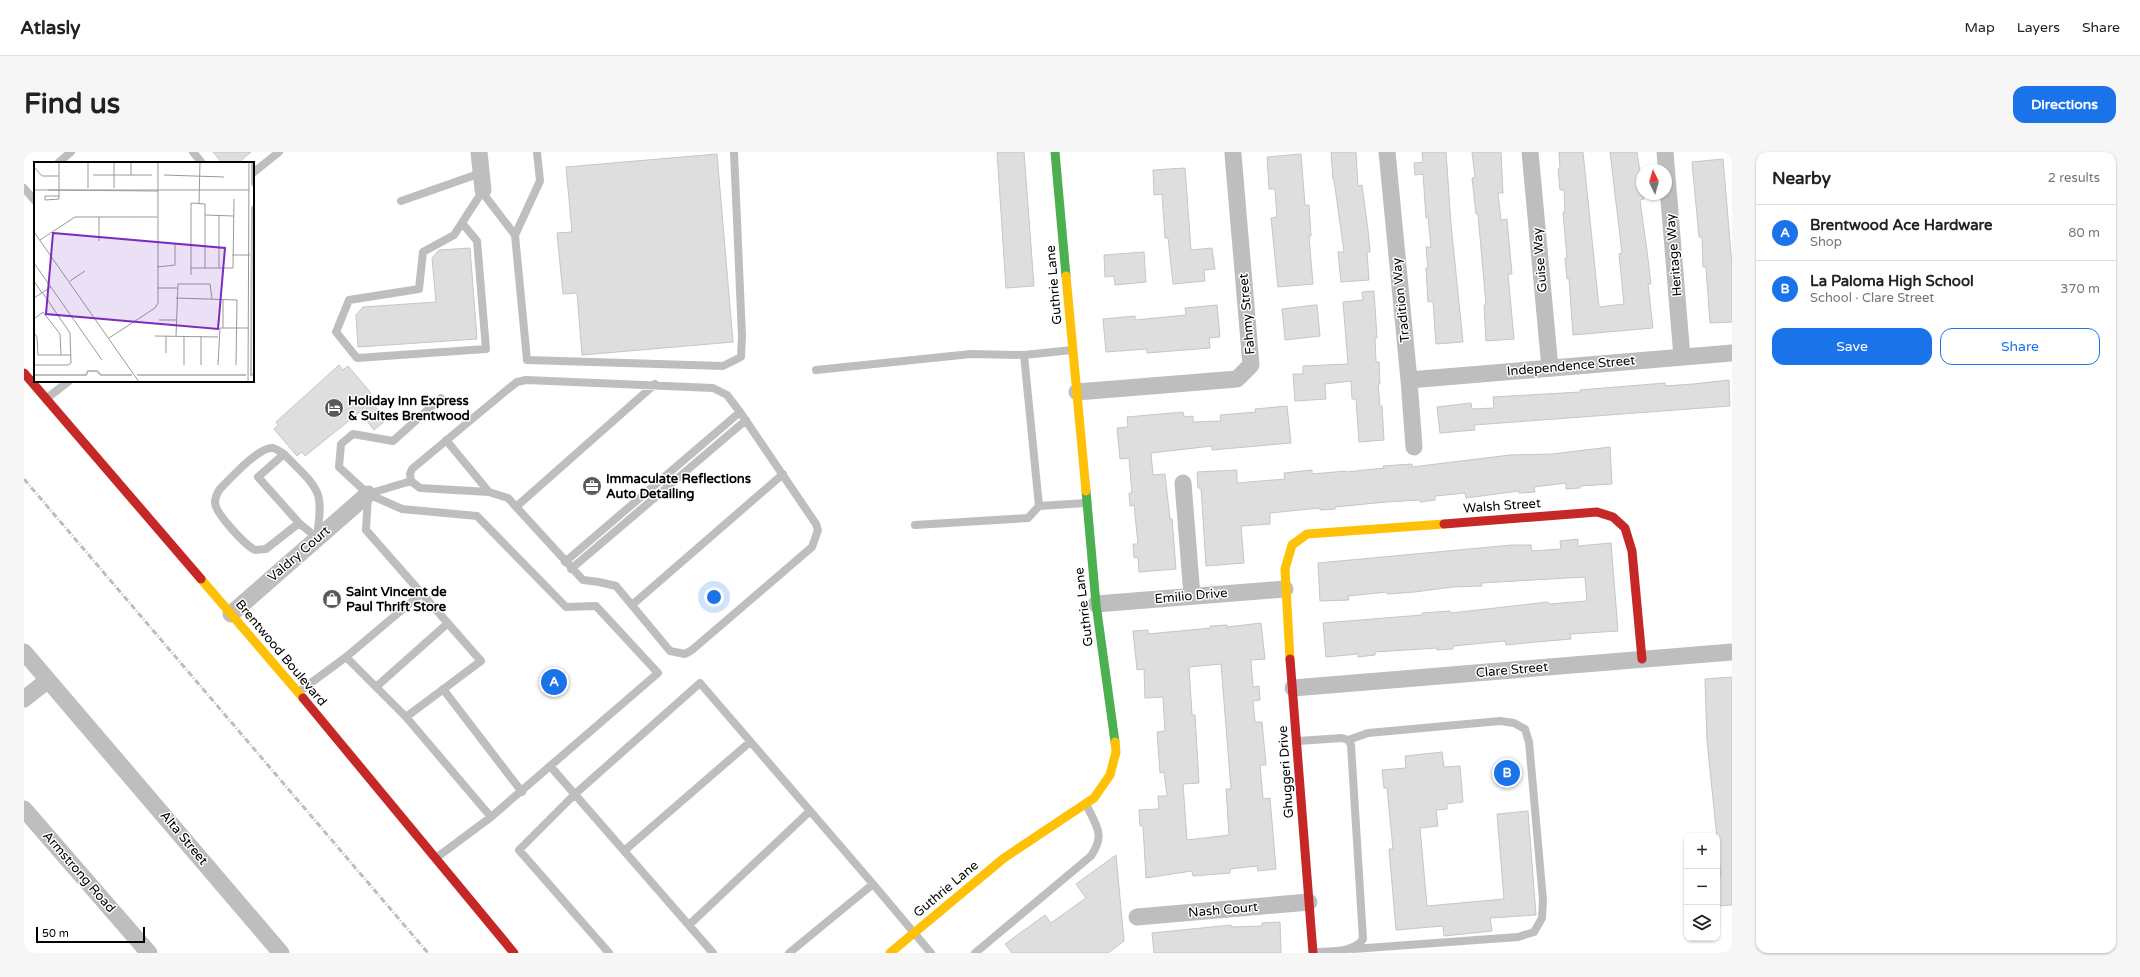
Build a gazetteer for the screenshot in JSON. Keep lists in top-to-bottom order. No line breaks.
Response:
{"streets":{"street":["Heritage Way","Guise Way","Guthrie Lane","Tradition Way","Fahmy Street","Independence Street","Walsh Street","Valdry Court","Emilio Drive","Brentwood Boulevard","Clare Street","Ghuggeri Drive","Alta Street","Armstrong Road","Nash Court"]},"crossings":[["Heritage Way","Independence Street"],["Guise Way","Independence Street"],["Guthrie Lane","Fahmy Street"],["Guthrie Lane","Emilio Drive"],["Tradition Way","Independence Street"],["Walsh Street","Emilio Drive"],["Walsh Street","Clare Street"],["Walsh Street","Ghuggeri Drive"],["Valdry Court","Brentwood Boulevard"],["Emilio Drive","Ghuggeri Drive"],["Clare Street","Ghuggeri Drive"],["Ghuggeri Drive","Nash Court"]],"places":{"hotel":["Holiday Inn Express & Suites Brentwood"],"office":["Immaculate Reflections Auto Detailing"],"shop":["Saint Vincent de Paul Thrift Store"]},"scale_bar":"50 m","north":"top","page":{"header":"Atlasly","nav":["Map","Layers","Share"],"buttons":["Directions",["Save","Share"]],"title":"Find us","heading":["Nearby","2 results"],"list":[{"mark":"A","name":"Brentwood Ace Hardware","note":"Shop","value":"80 m"},{"mark":"B","name":"La Paloma High School","note":"School · Clare Street","value":"370 m"}],"pins":["A","B"],"map_buttons":["+","−"],"scale":"50 m"}}
